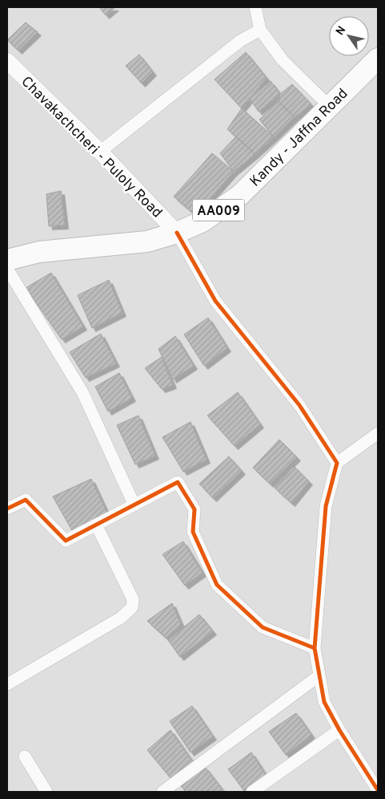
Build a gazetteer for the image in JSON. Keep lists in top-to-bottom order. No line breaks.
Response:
{"streets":{"highway":["Kandy - Jaffna Road","AA009"],"main road":["Chavakachcheri - Puloly Road"]},"crossings":[["Kandy - Jaffna Road","Chavakachcheri - Puloly Road"]],"north":"top left"}
